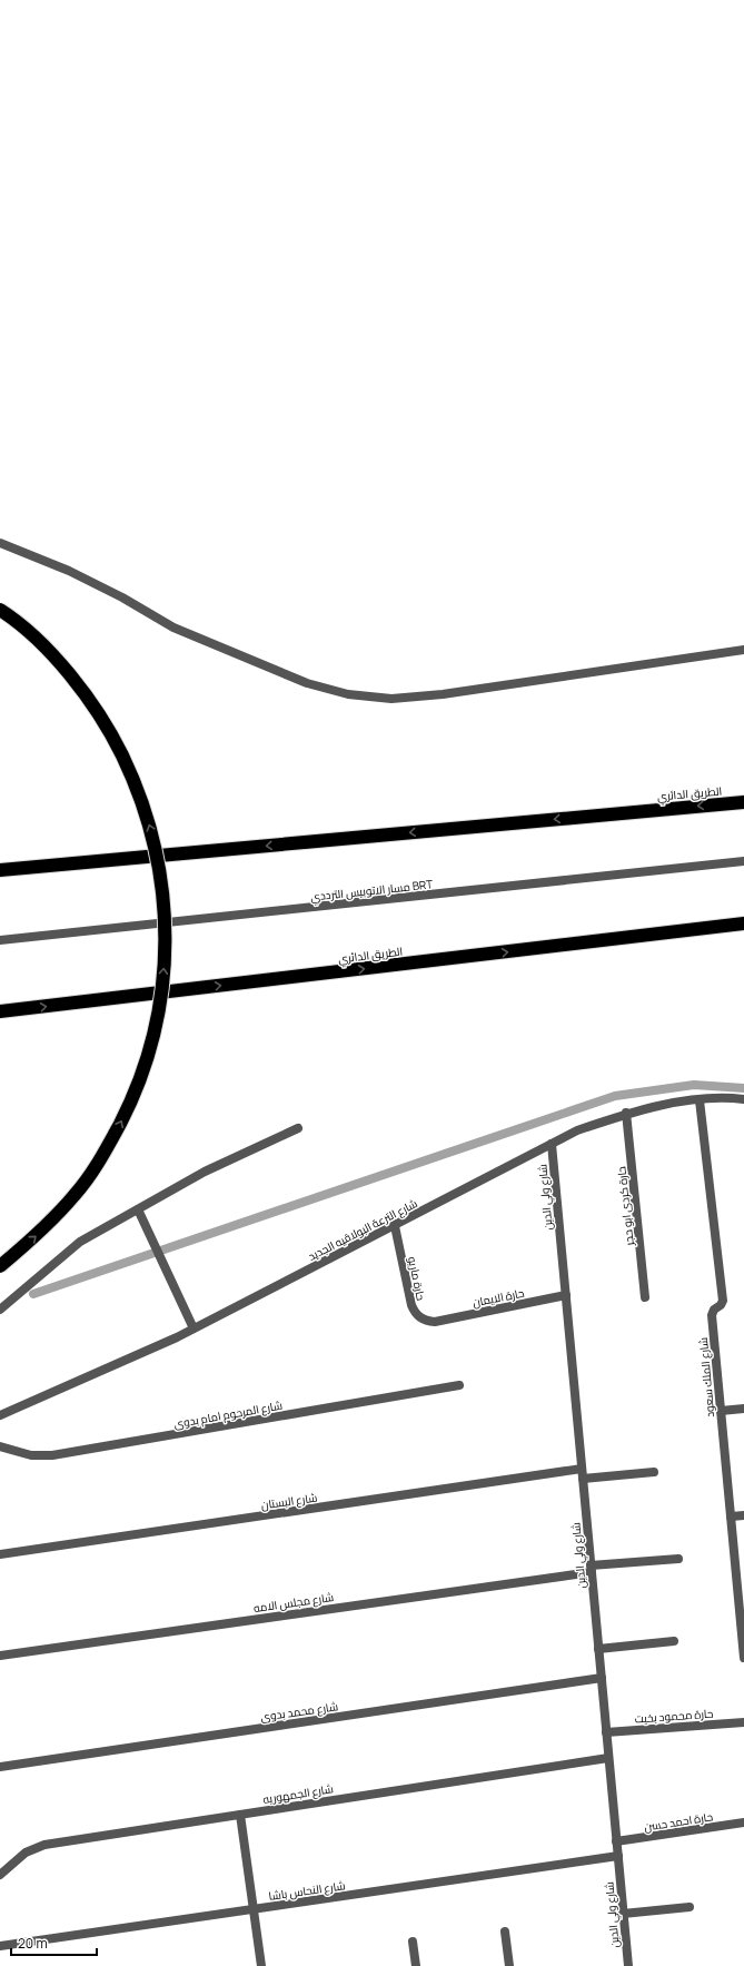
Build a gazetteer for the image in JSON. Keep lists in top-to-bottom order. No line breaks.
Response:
{"streets":{"highway":["الطريق الدائري"],"street":["مسار الاتوبيس الترددي BRT","شارع ولي الدين","حارة كردى ابو حجر","شارع الترعة البولاقيه الجديد","حارة ماريو","حارة الايمان","شارع الملك سعود","شارع المرحوم امام بدوى","شارع البستان","شارع مجلس الامه","شارع محمد بدوى","حارة محمود بخيت","شارع الجمهوريه","حارة احمد حسن","شارع النحاس باشا"]},"crossings":[["شارع ولي الدين","شارع الترعة البولاقيه الجديد"],["شارع ولي الدين","حارة الايمان"],["شارع ولي الدين","شارع البستان"],["شارع ولي الدين","شارع مجلس الامه"],["شارع ولي الدين","شارع محمد بدوى"],["شارع ولي الدين","حارة محمود بخيت"],["شارع ولي الدين","شارع الجمهوريه"],["شارع ولي الدين","حارة احمد حسن"],["شارع ولي الدين","شارع النحاس باشا"],["حارة كردى ابو حجر","شارع الترعة البولاقيه الجديد"],["شارع الترعة البولاقيه الجديد","حارة ماريو"],["شارع الترعة البولاقيه الجديد","شارع الملك سعود"],["حارة ماريو","حارة الايمان"]],"scale_bar":"20 m"}
